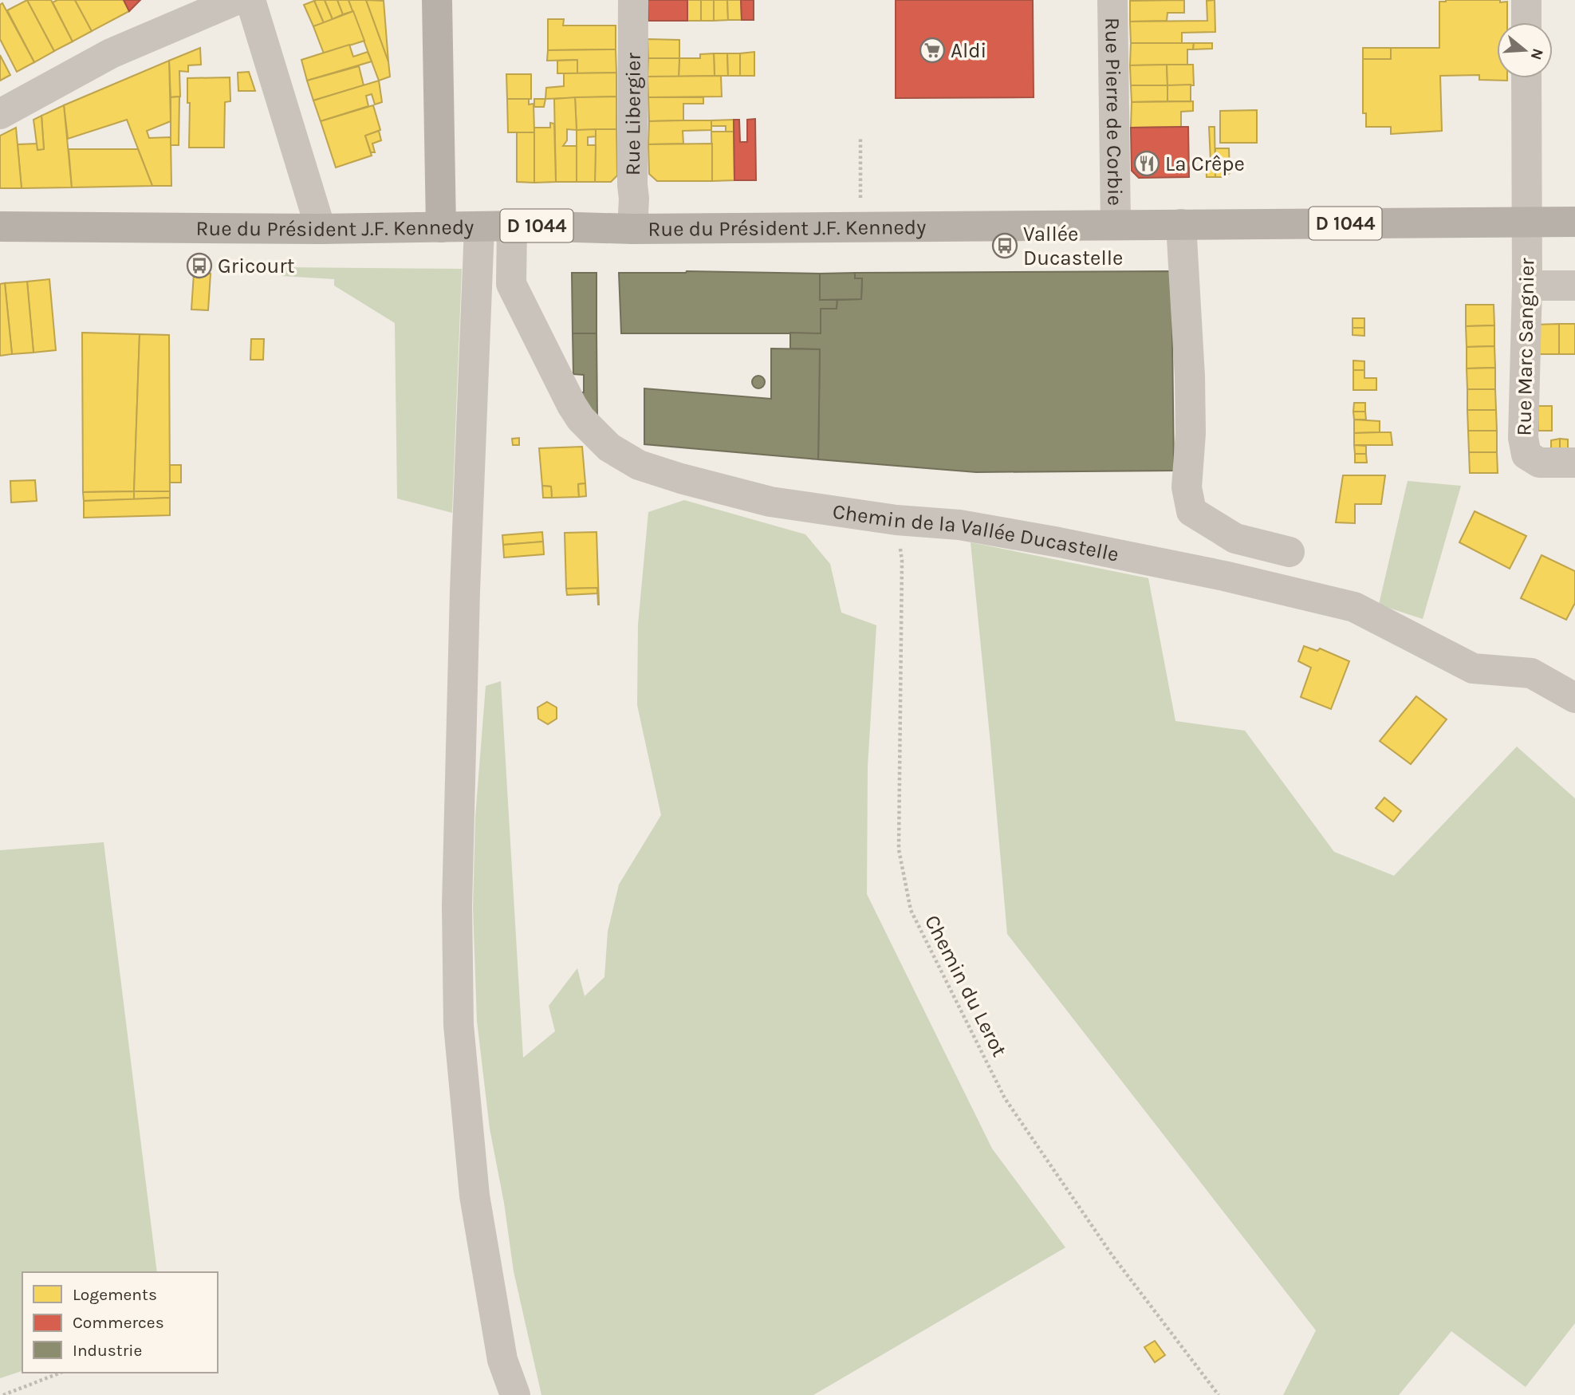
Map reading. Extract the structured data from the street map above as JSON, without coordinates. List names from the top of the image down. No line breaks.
{"streets":{"main road":["D 1044","Rue du Président J.F. Kennedy"],"street":["Rue Pierre de Corbie","Rue Libergier","Rue Marc Sangnier","Chemin de la Vallée Ducastelle"],"path":["Chemin du Lerot"]},"crossings":[["Rue Pierre de Corbie","Rue du Président J.F. Kennedy"],["Rue Libergier","Rue du Président J.F. Kennedy"],["Rue du Président J.F. Kennedy","Rue Marc Sangnier"],["Rue du Président J.F. Kennedy","Chemin de la Vallée Ducastelle"],["Chemin de la Vallée Ducastelle","Chemin du Lerot"]],"places":{"supermarket":["Aldi"],"restaurant":["La Crêpe"],"bus stop":["Vallée Ducastelle","Gricourt"]},"legend":["Logements","Commerces","Industrie"],"north":"right"}
